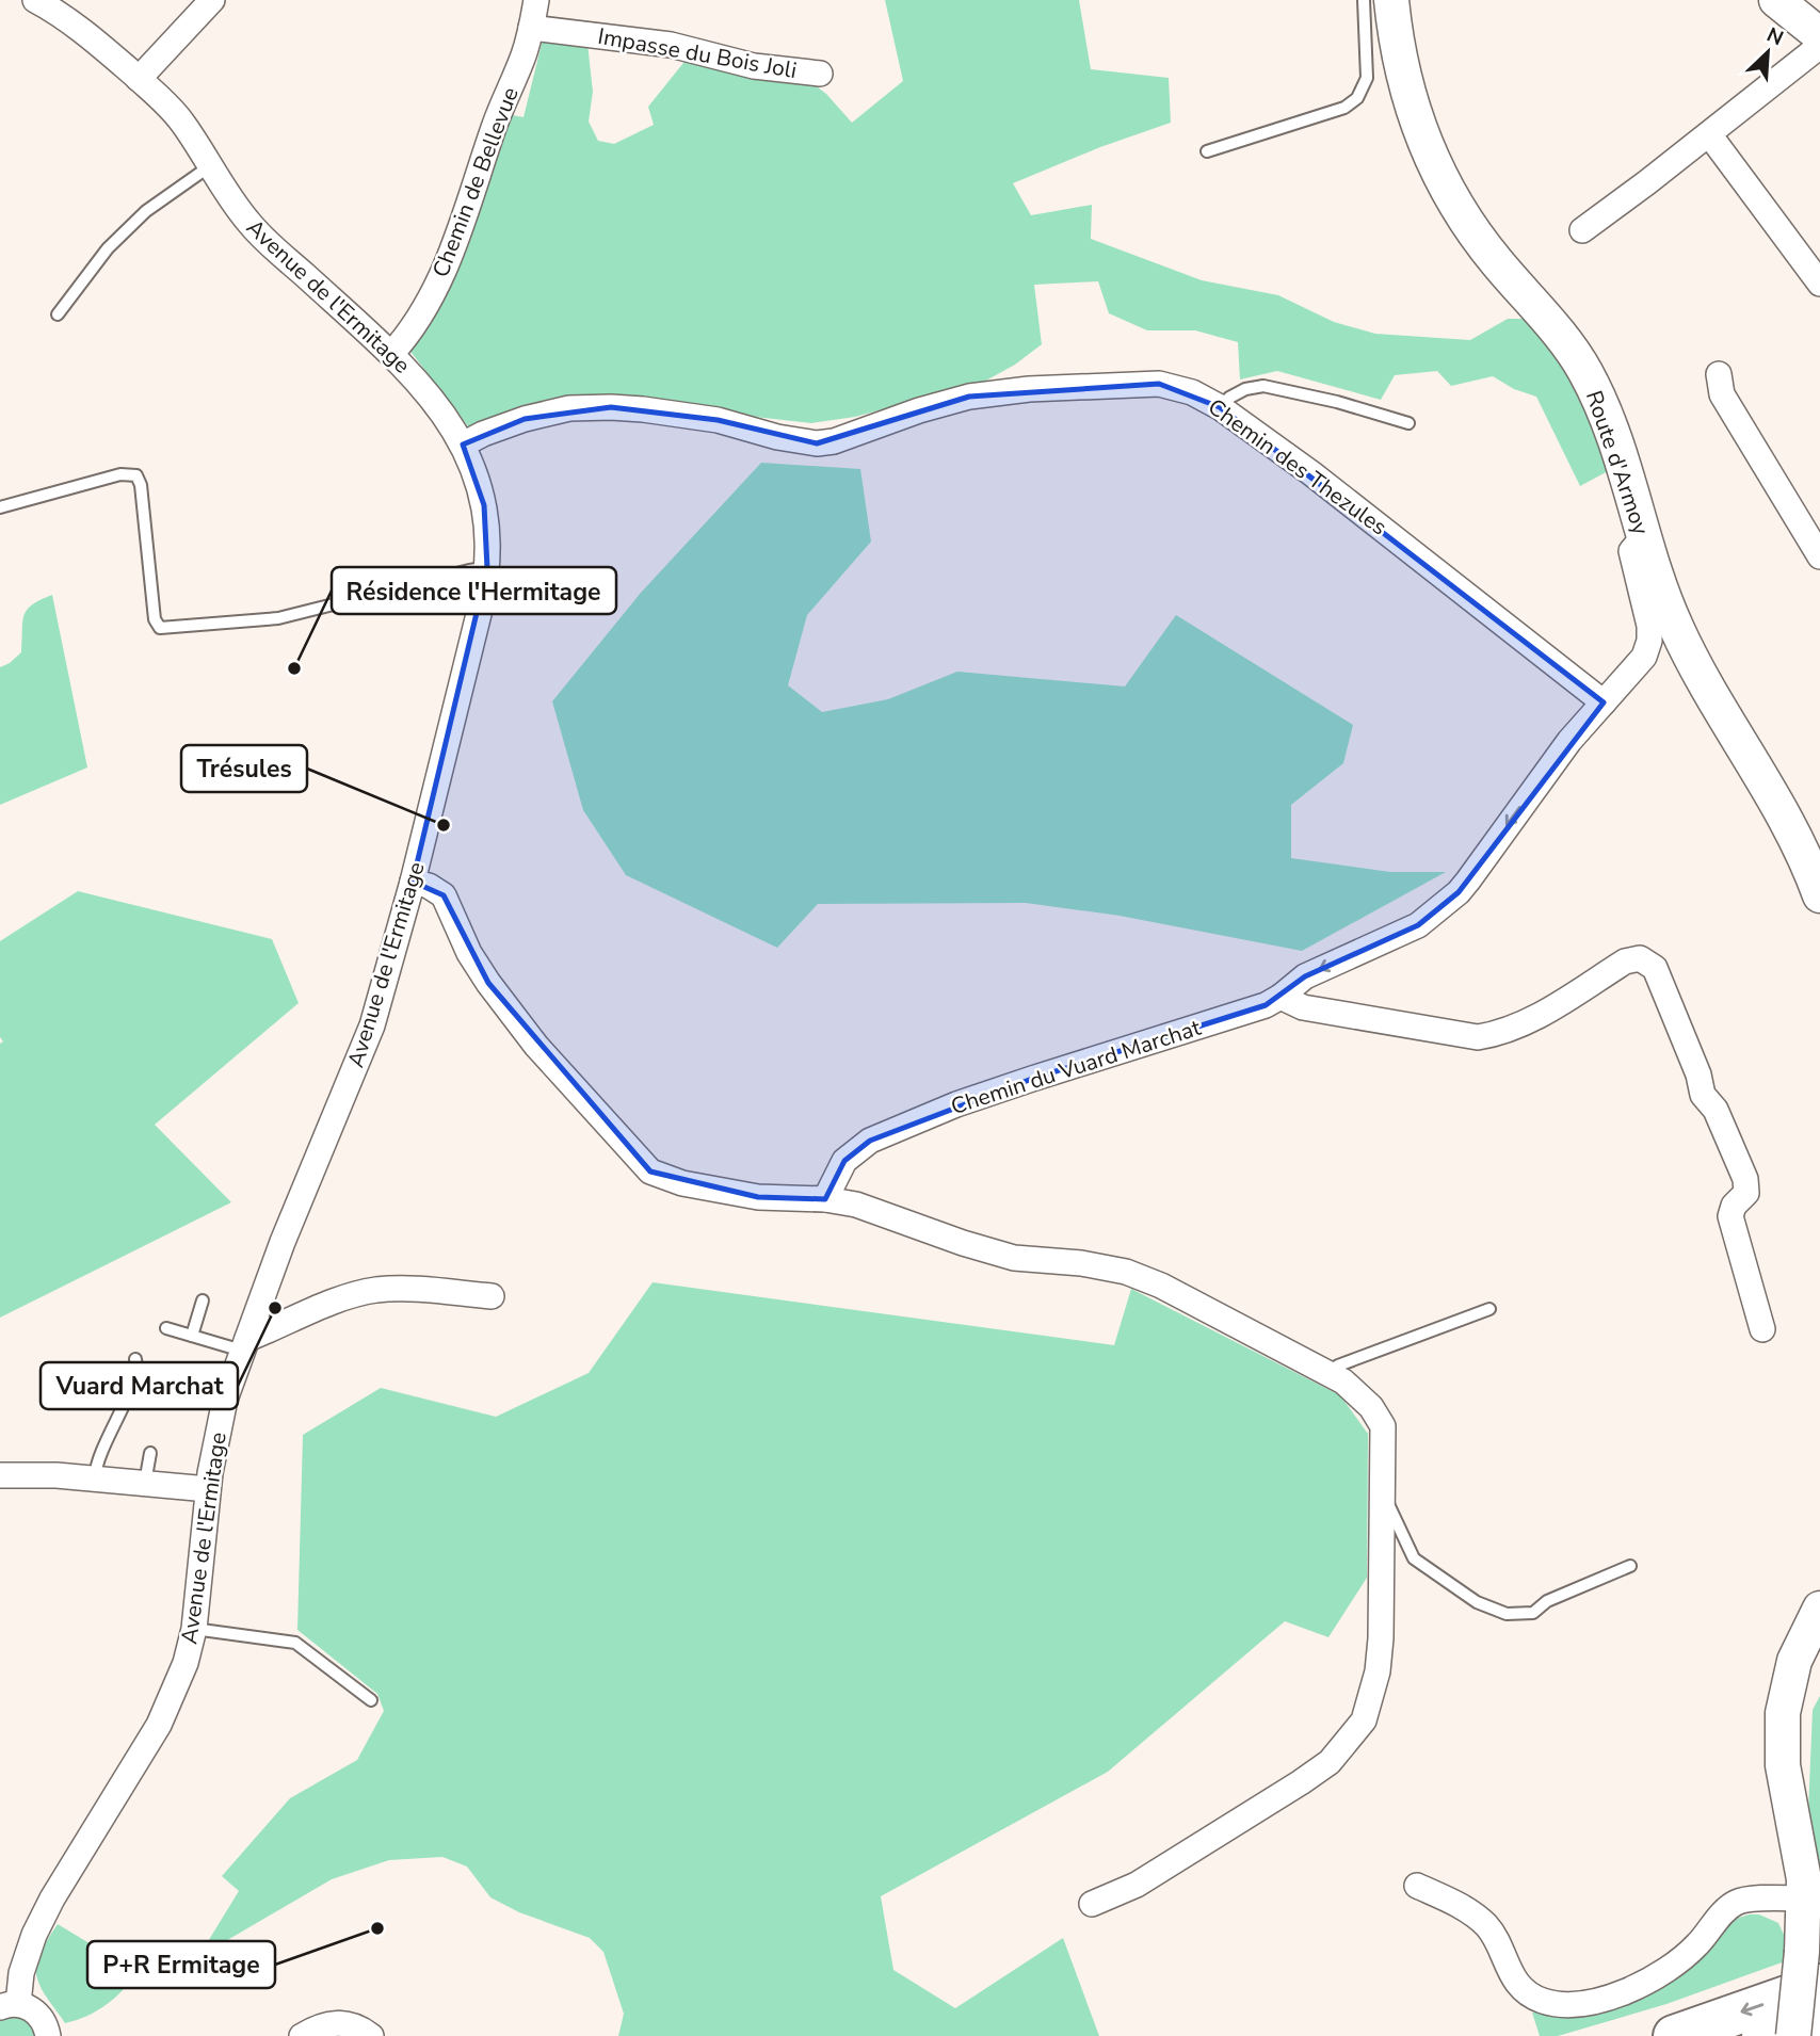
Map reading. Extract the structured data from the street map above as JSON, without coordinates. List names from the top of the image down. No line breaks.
{"streets":{"main road":["Route d'Armoy"],"street":["Impasse du Bois Joli","Chemin de Bellevue","Avenue de l'Ermitage","Chemin des Thezules","Chemin du Vuard Marchat"]},"crossings":[["Impasse du Bois Joli","Chemin de Bellevue"],["Chemin de Bellevue","Avenue de l'Ermitage"],["Avenue de l'Ermitage","Chemin des Thezules"],["Route d'Armoy","Chemin du Vuard Marchat"],["Chemin des Thezules","Chemin du Vuard Marchat"]],"one_way":["Chemin du Vuard Marchat"],"places":["Résidence l'Hermitage","Trésules","Vuard Marchat","P+R Ermitage"],"north":"top right"}
